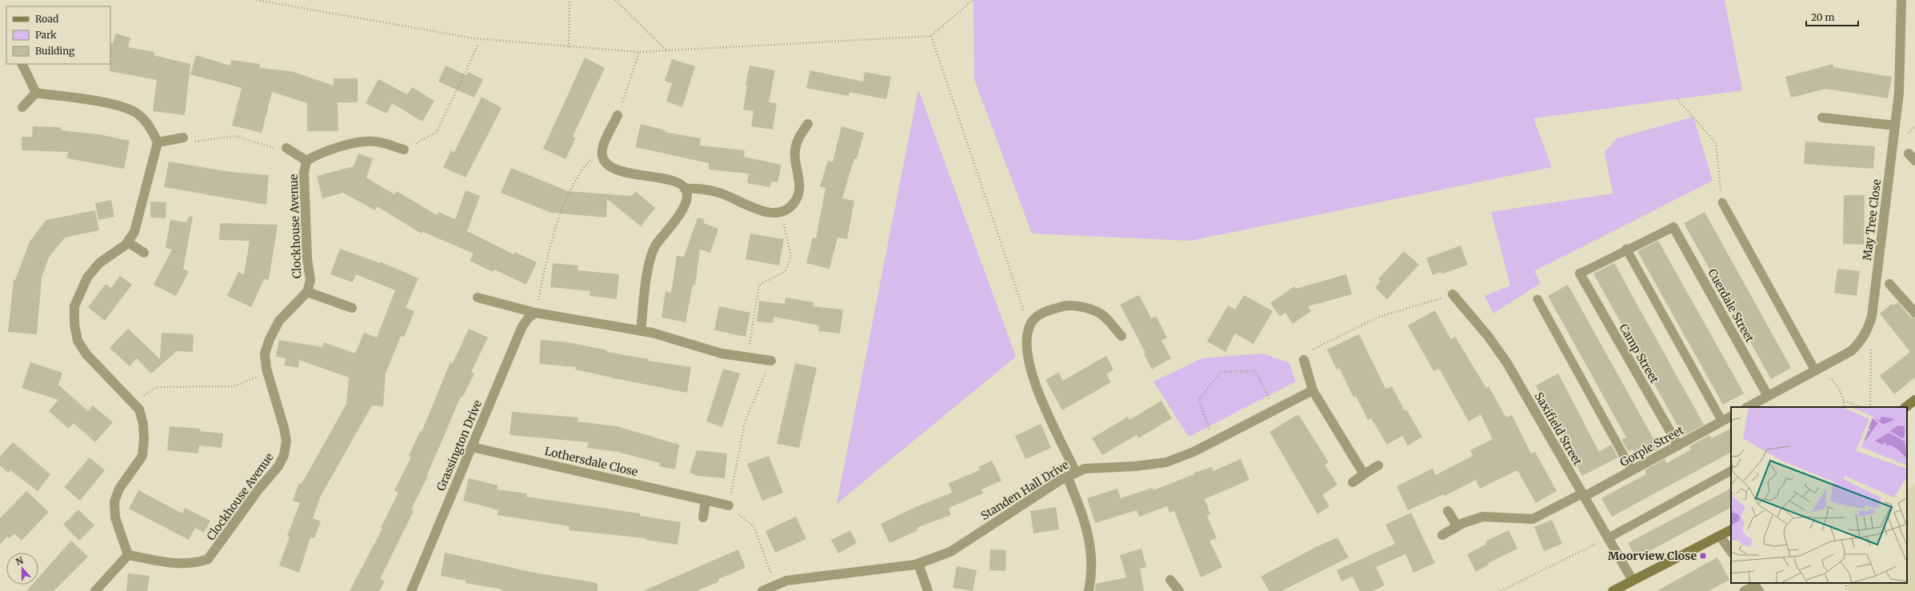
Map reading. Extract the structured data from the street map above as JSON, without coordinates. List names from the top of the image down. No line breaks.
{"streets":{"street":["May Tree Close","Clockhouse Avenue","Cuerdale Street","Camp Street","Saxifield Street","Grassington Drive","Gorple Street","Lothersdale Close","Standen Hall Drive"]},"crossings":[["Camp Street","Gorple Street"],["Saxifield Street","Gorple Street"],["Grassington Drive","Lothersdale Close"]],"places":{"transit":["Moorview Close"]},"legend":["Road","Park","Building"],"scale_bar":"20 m","north":"top"}
